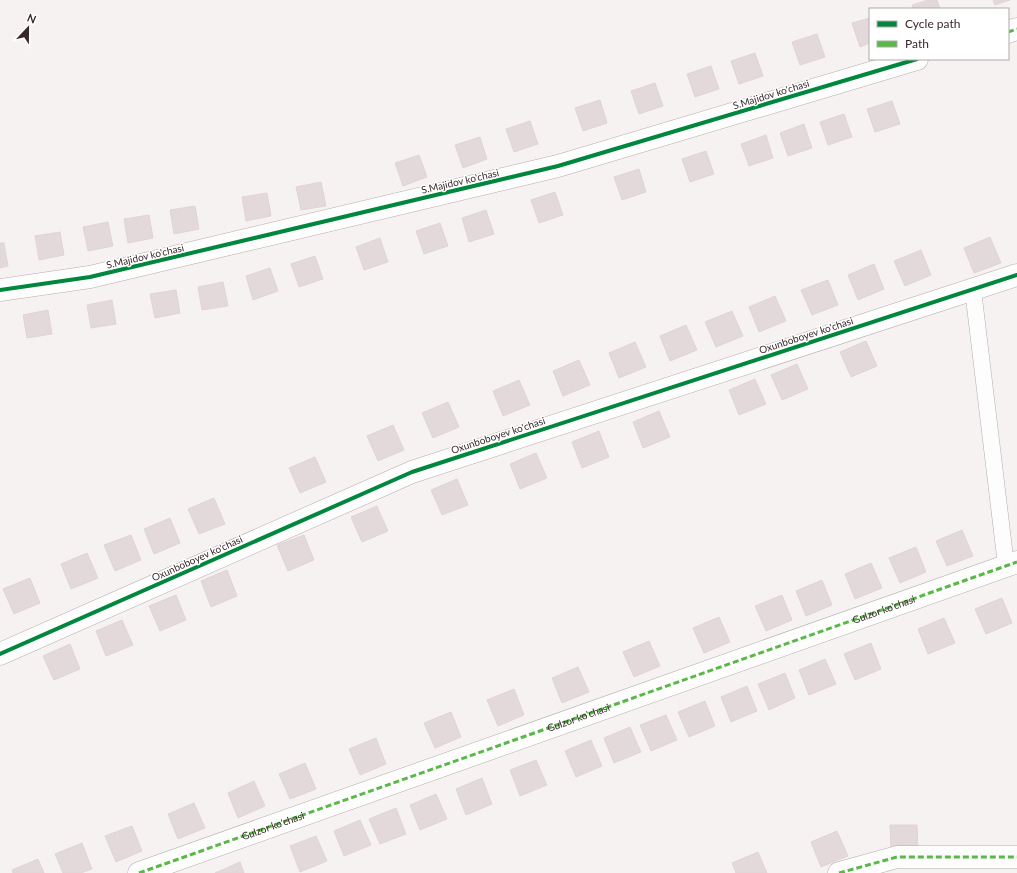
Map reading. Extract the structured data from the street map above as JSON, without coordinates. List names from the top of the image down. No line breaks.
{"streets":{"street":["S.Majidov ko'chasi","Oxunboboyev ko'chasi","Gulzor ko'chasi"]},"legend":["Cycle path","Path"],"north":"top"}
